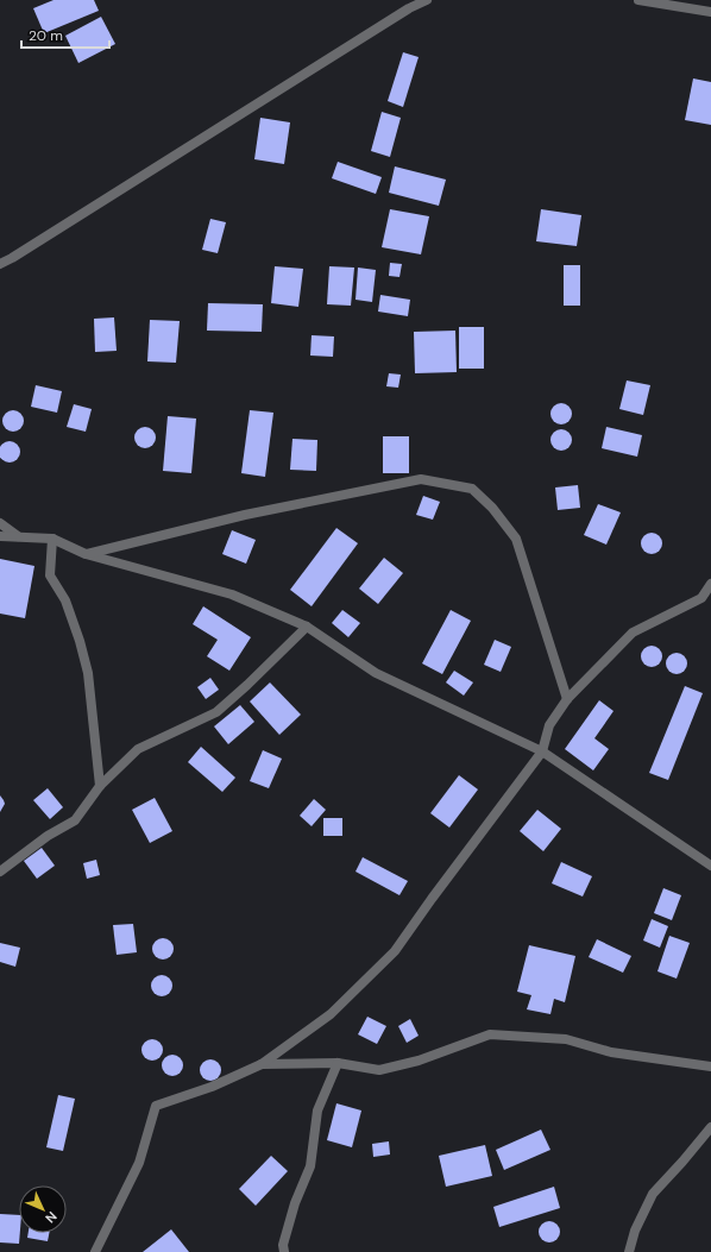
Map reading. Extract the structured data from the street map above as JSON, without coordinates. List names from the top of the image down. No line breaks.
{"scale_bar":"20 m","north":"bottom right"}
